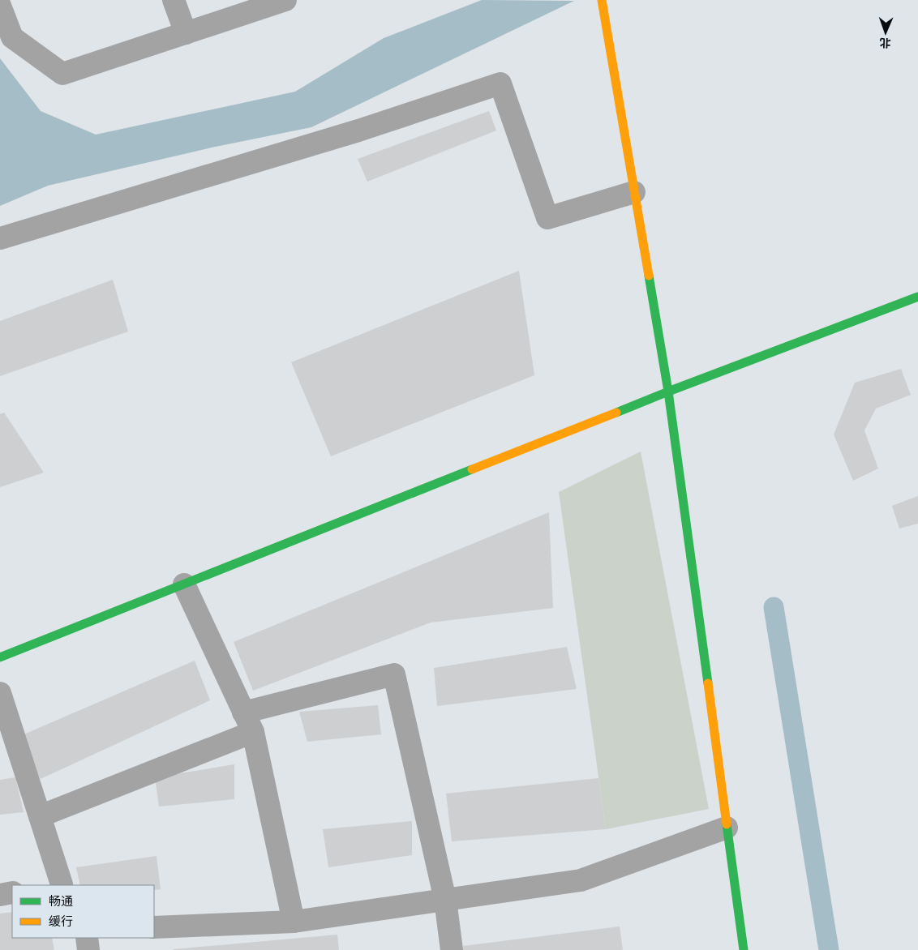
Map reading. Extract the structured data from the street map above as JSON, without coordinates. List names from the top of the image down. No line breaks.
{"legend":["畅通","缓行"],"north":"bottom"}
